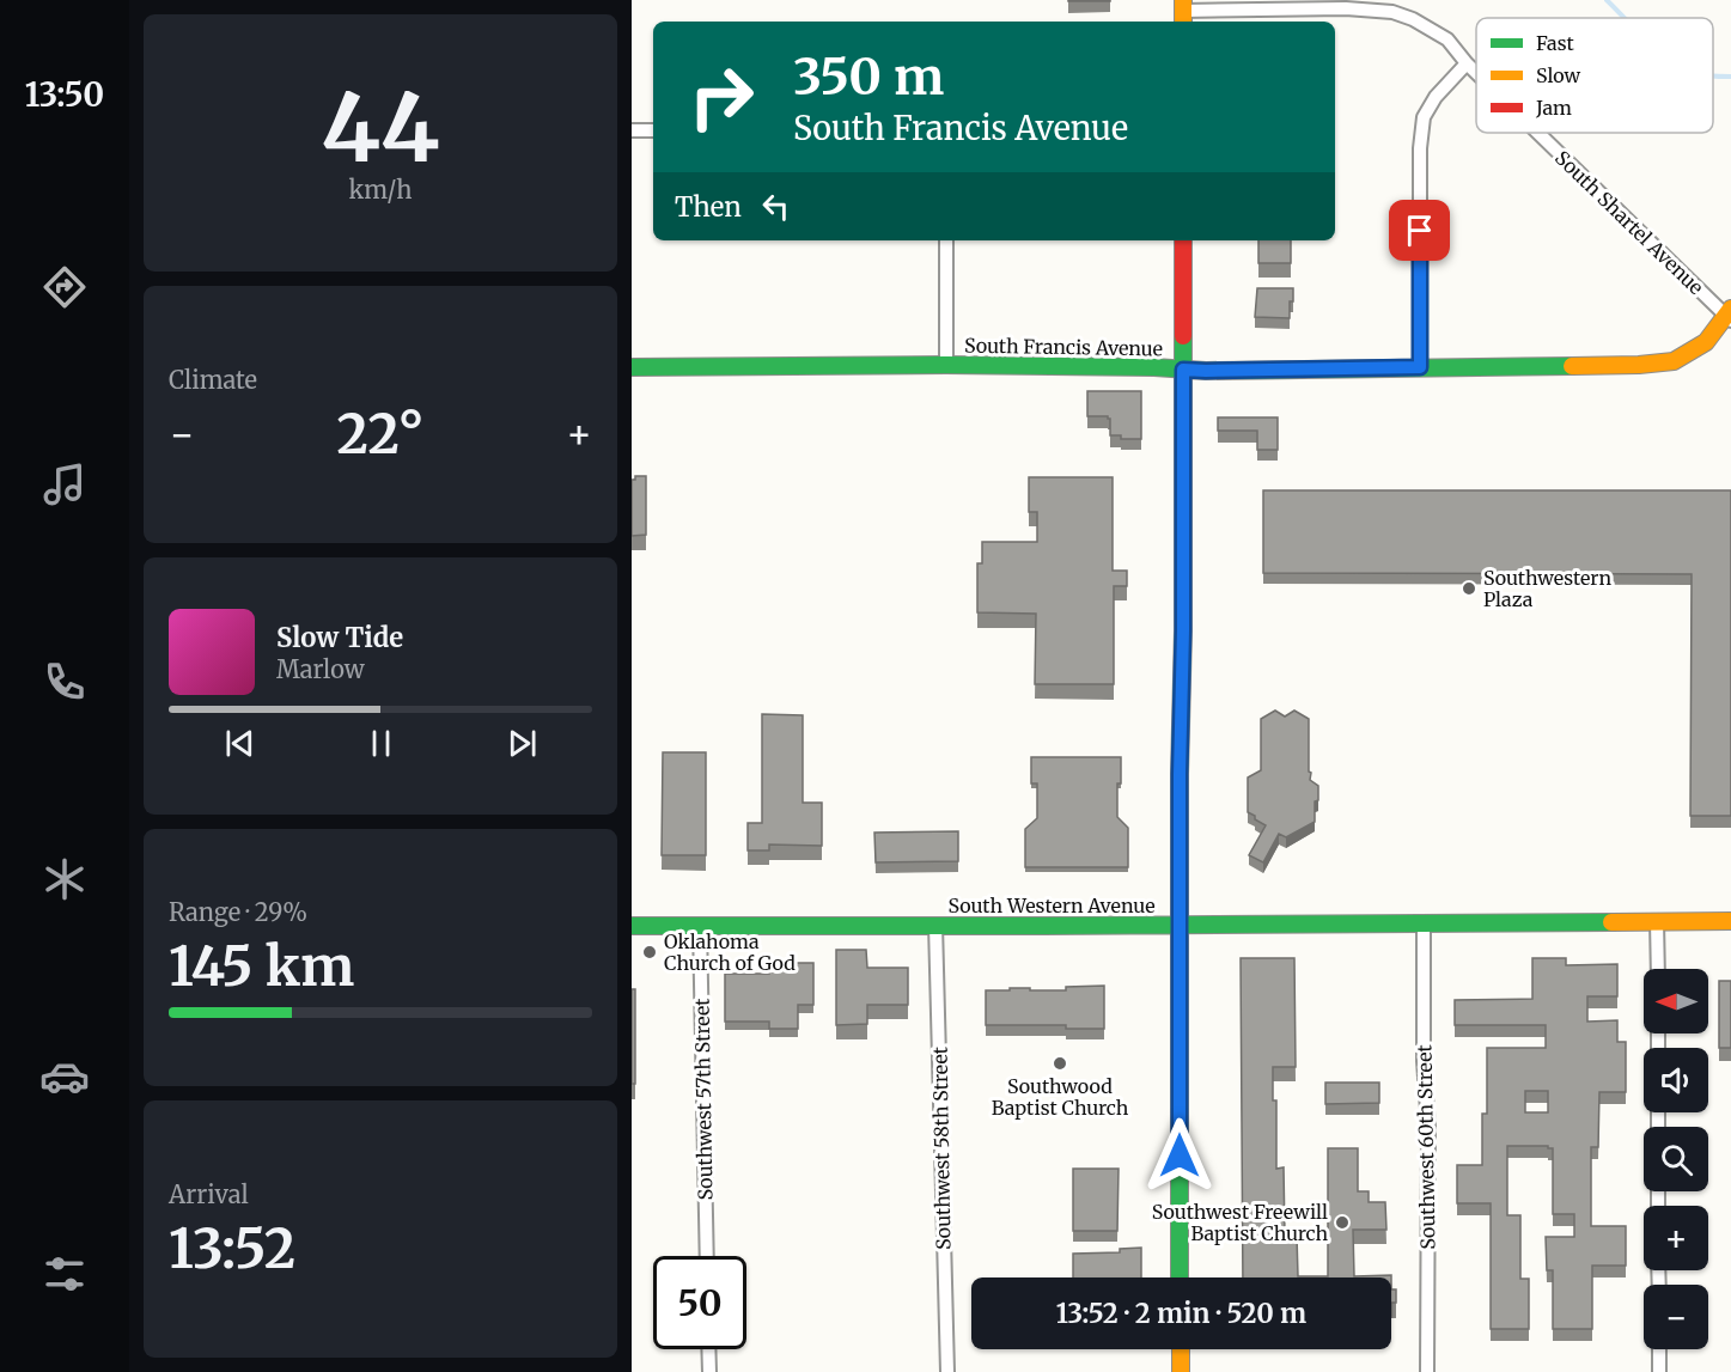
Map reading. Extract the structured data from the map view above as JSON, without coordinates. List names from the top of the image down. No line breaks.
{"streets":{"main road":["South Francis Avenue","South Western Avenue"],"street":["South Shartel Avenue","Southwest 57th Street","Southwest 60th Street","Southwest 58th Street"]},"crossings":[["South Shartel Avenue","South Francis Avenue"],["South Western Avenue","Southwest 57th Street"],["South Western Avenue","Southwest 60th Street"],["South Western Avenue","Southwest 58th Street"]],"places":["Southwestern Plaza","Oklahoma Church of God","Southwood Baptist Church","Southwest Freewill Baptist Church"],"legend":["Fast","Slow","Jam"],"north":"left","page":{"tabs":"13:50","tile":[["44","km/h"],"Climate",["Range · 29%","145 km"],["Arrival","13:52"]],"turn":["350 m","South Francis Avenue"],"then":"Then","heat":["−","22°","+"],"song":["Slow Tide","Marlow"],"map_buttons":["+","−"],"limit":"50","trip":"13:52 · 2 min · 520 m"}}
